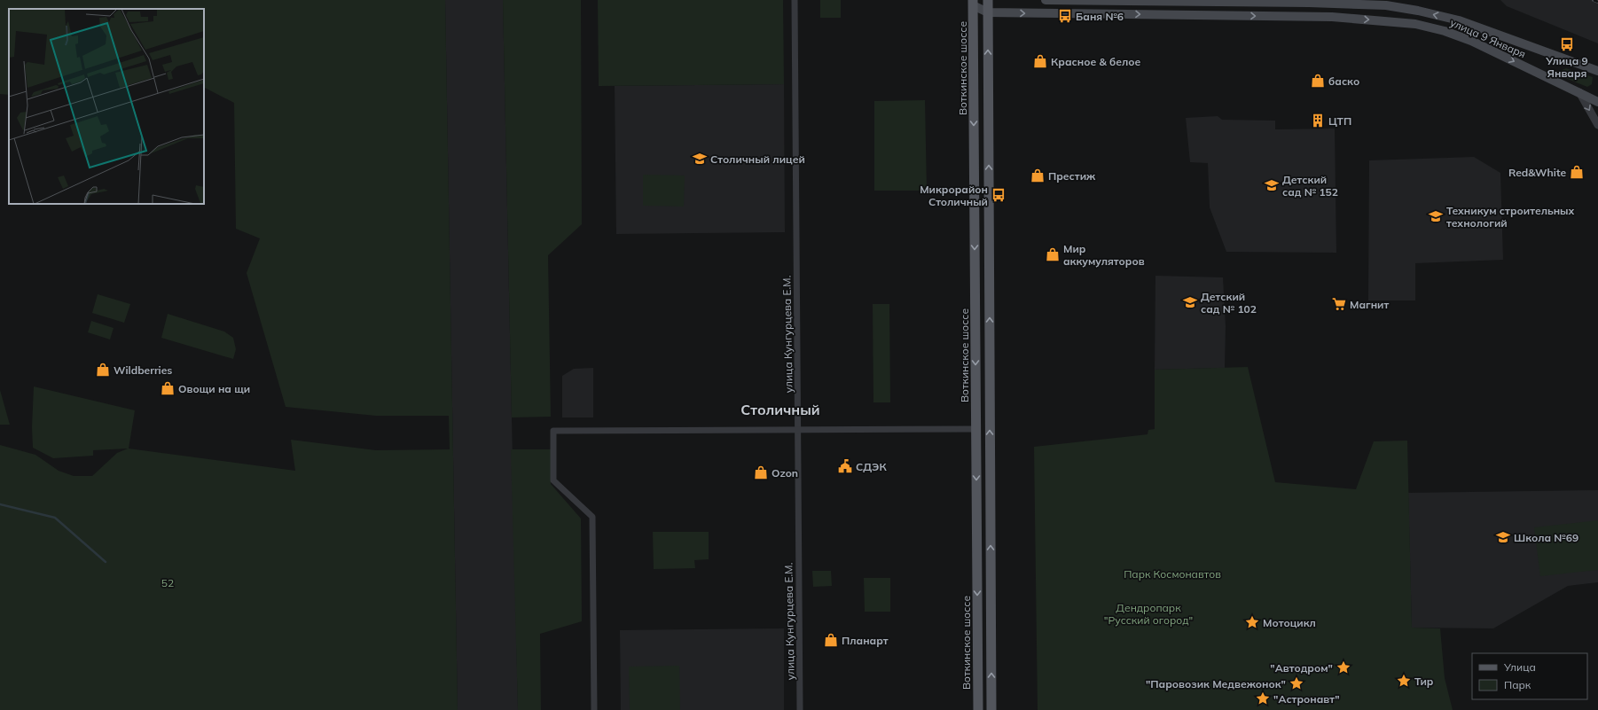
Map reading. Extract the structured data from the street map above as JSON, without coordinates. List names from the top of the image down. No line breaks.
{"streets":{"main road":["улица 9 Января","Воткинское шоссе"],"street":["улица Кунгурцева Е.М."]},"crossings":[["улица 9 Января","Воткинское шоссе"]],"districts":["Столичный"],"parks":["Парк Космонавтов","52","Дендропарк \"Русский огород\""],"places":{"bus stop":["Баня №6","Улица 9 Января","Микрорайон Столичный"],"shop":["Красное & белое","баско","Red&White","Престиж","Мир аккумуляторов","Wildberries","Овощи на щи","Ozon","Планарт"],"building":["ЦТП"],"school or university":["Столичный лицей","Детский сад № 152","Техникум строительных технологий","Детский сад № 102","Школа №69"],"supermarket":["Магнит"],"public building":["СДЭК"],"place":["Мотоцикл","\"Автодром\"","Тир","\"Паровозик Медвежонок\"","\"Астронавт\""]},"legend":["Улица","Парк"]}
